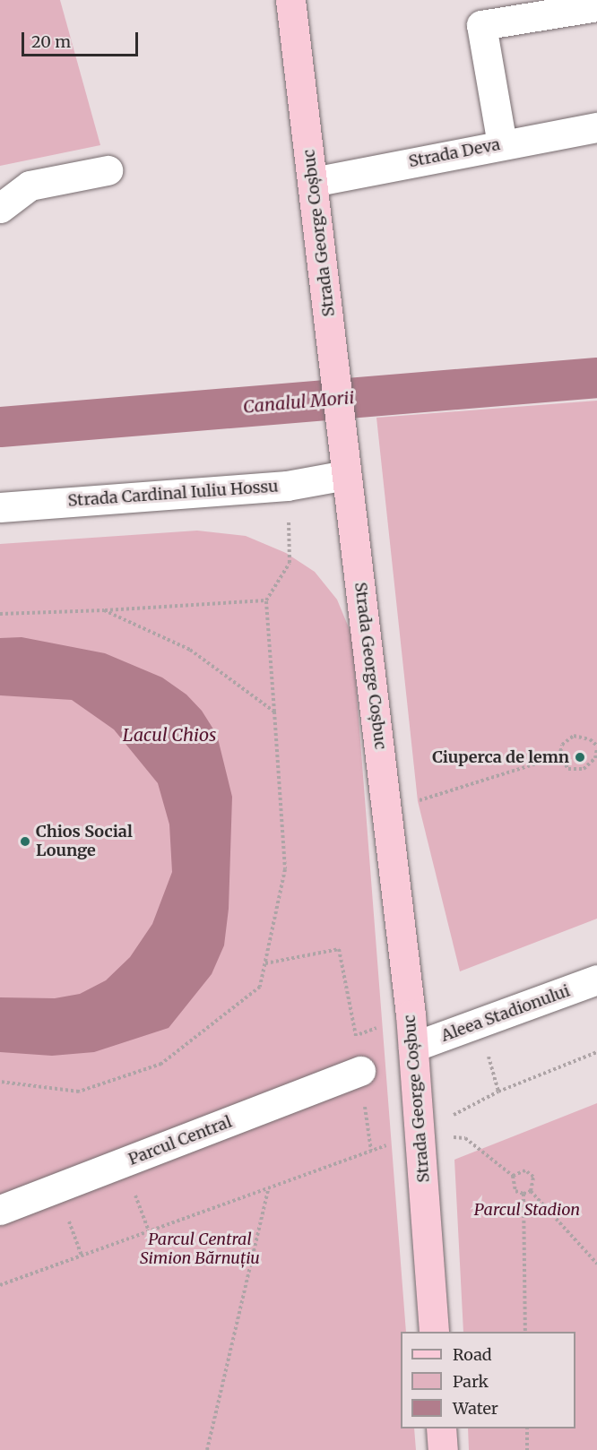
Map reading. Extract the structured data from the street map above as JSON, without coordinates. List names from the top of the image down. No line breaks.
{"streets":{"main road":["Strada George Coșbuc"],"street":["Strada Deva","Strada Cardinal Iuliu Hossu","Aleea Stadionului","Parcul Central"]},"crossings":[["Strada Deva","Strada George Coșbuc"],["Strada George Coșbuc","Strada Cardinal Iuliu Hossu"],["Strada George Coșbuc","Aleea Stadionului"]],"water":["Canalul Morii","Lacul Chios"],"parks":["Parcul Stadion","Parcul Central Simion Bărnuțiu"],"places":["Ciuperca de lemn","Chios Social Lounge"],"legend":["Road","Park","Water"],"scale_bar":"20 m"}
